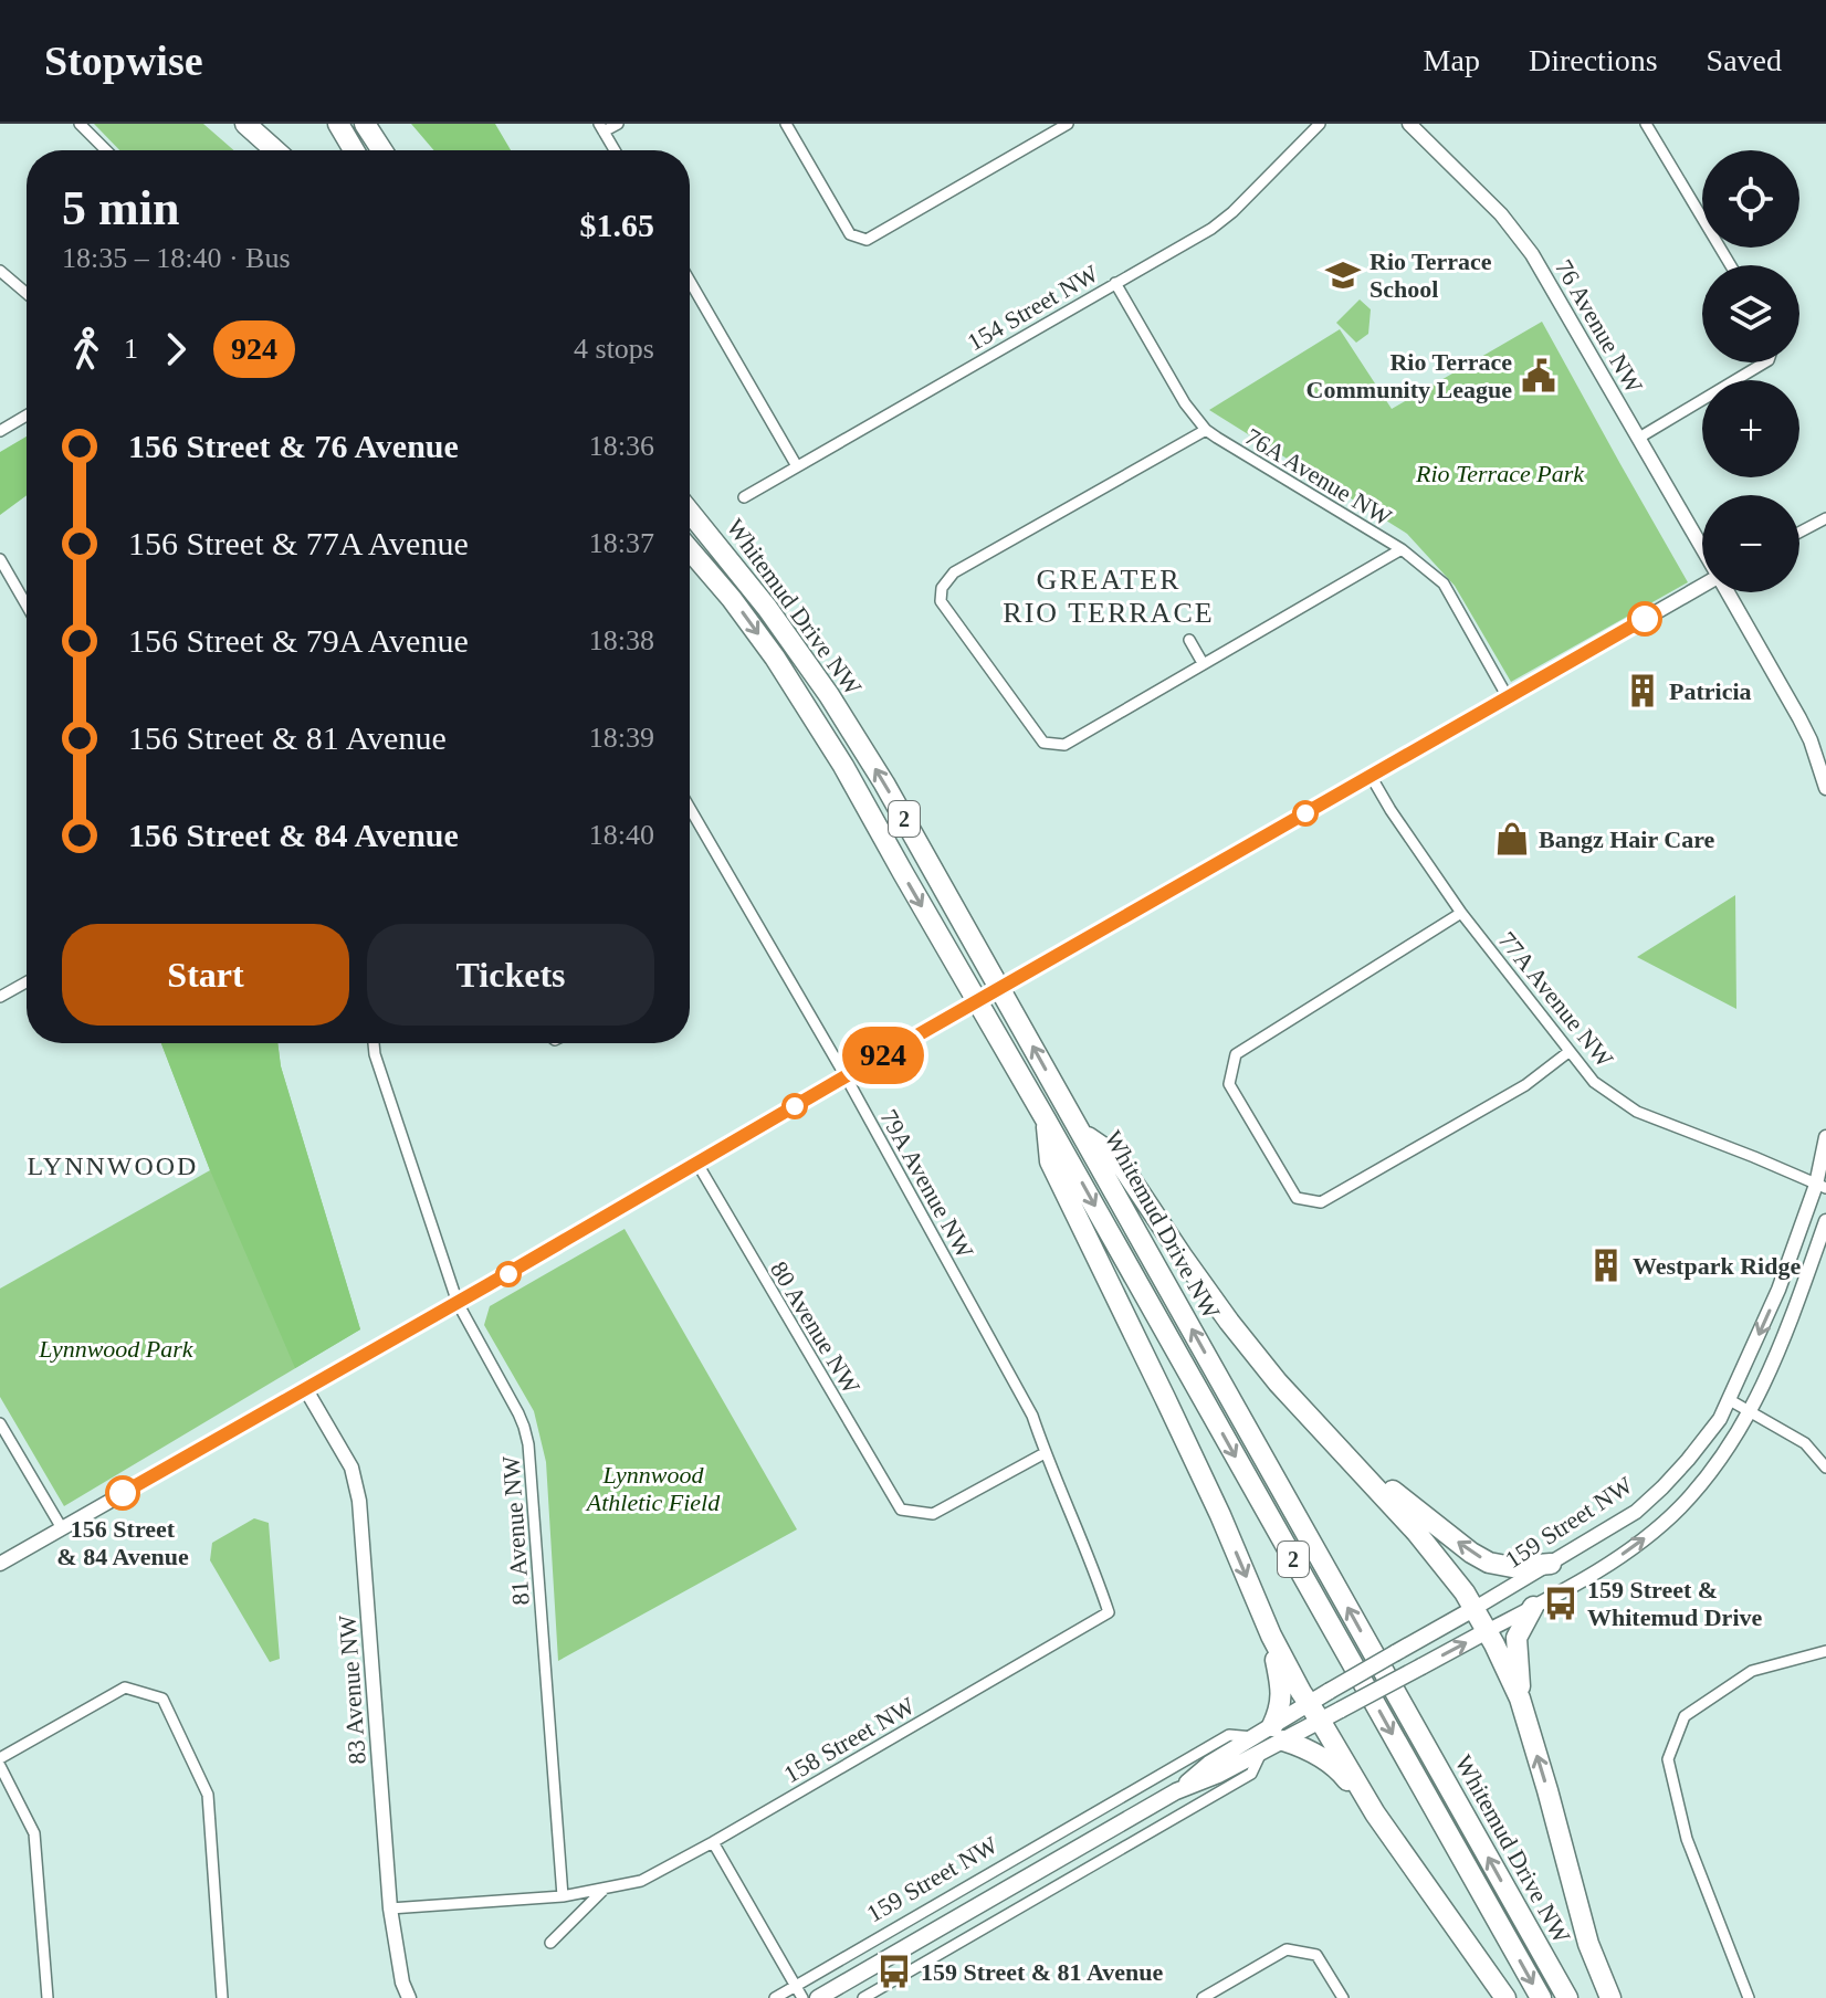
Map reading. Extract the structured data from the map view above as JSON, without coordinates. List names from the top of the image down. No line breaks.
{"streets":{"highway":["Whitemud Drive NW","2"],"main road":["159 Street NW"],"street":["154 Street NW","76 Avenue NW","76A Avenue NW","77A Avenue NW","79A Avenue NW","80 Avenue NW","81 Avenue NW","83 Avenue NW","158 Street NW"]},"crossings":[["154 Street NW","76A Avenue NW"],["77A Avenue NW","159 Street NW"],["79A Avenue NW","80 Avenue NW"],["79A Avenue NW","158 Street NW"],["81 Avenue NW","158 Street NW"],["83 Avenue NW","158 Street NW"]],"districts":["GREATER RIO TERRACE","LYNNWOOD"],"parks":["Rio Terrace Park","Lynnwood Park","Lynnwood Athletic Field"],"places":{"school or university":["Rio Terrace School"],"public building":["Rio Terrace Community League"],"building":["Patricia","Westpark Ridge"],"shop":["Bangz Hair Care"],"other":["156 Street & 84 Avenue"],"bus stop":["159 Street & Whitemud Drive","159 Street & 81 Avenue"]},"lines":["bus line 924"],"page":{"header":"Stopwise","nav":["Map","Directions","Saved"],"on_map":"924","map_buttons":["+","−"],"heading":["5 min","18:35 – 18:40 · Bus","$1.65"],"legs":["1","924","4 stops"],"list":[{"name":"156 Street & 76 Avenue","value":"18:36"},{"name":"156 Street & 77A Avenue","value":"18:37"},{"name":"156 Street & 79A Avenue","value":"18:38"},{"name":"156 Street & 81 Avenue","value":"18:39"},{"name":"156 Street & 84 Avenue","value":"18:40"}],"buttons":["Start","Tickets"]}}
